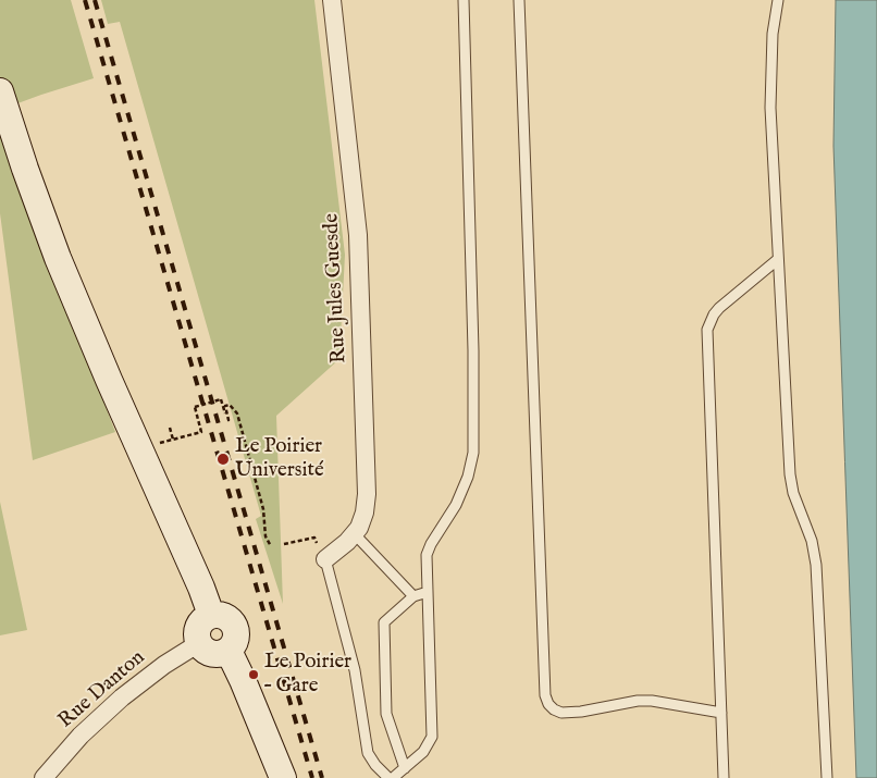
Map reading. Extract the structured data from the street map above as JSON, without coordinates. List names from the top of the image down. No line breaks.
{"streets":{"street":["Rue Jules Guesde","Rue Danton"]},"places":["Le Poirier Université","Le Poirier – Gare"]}
